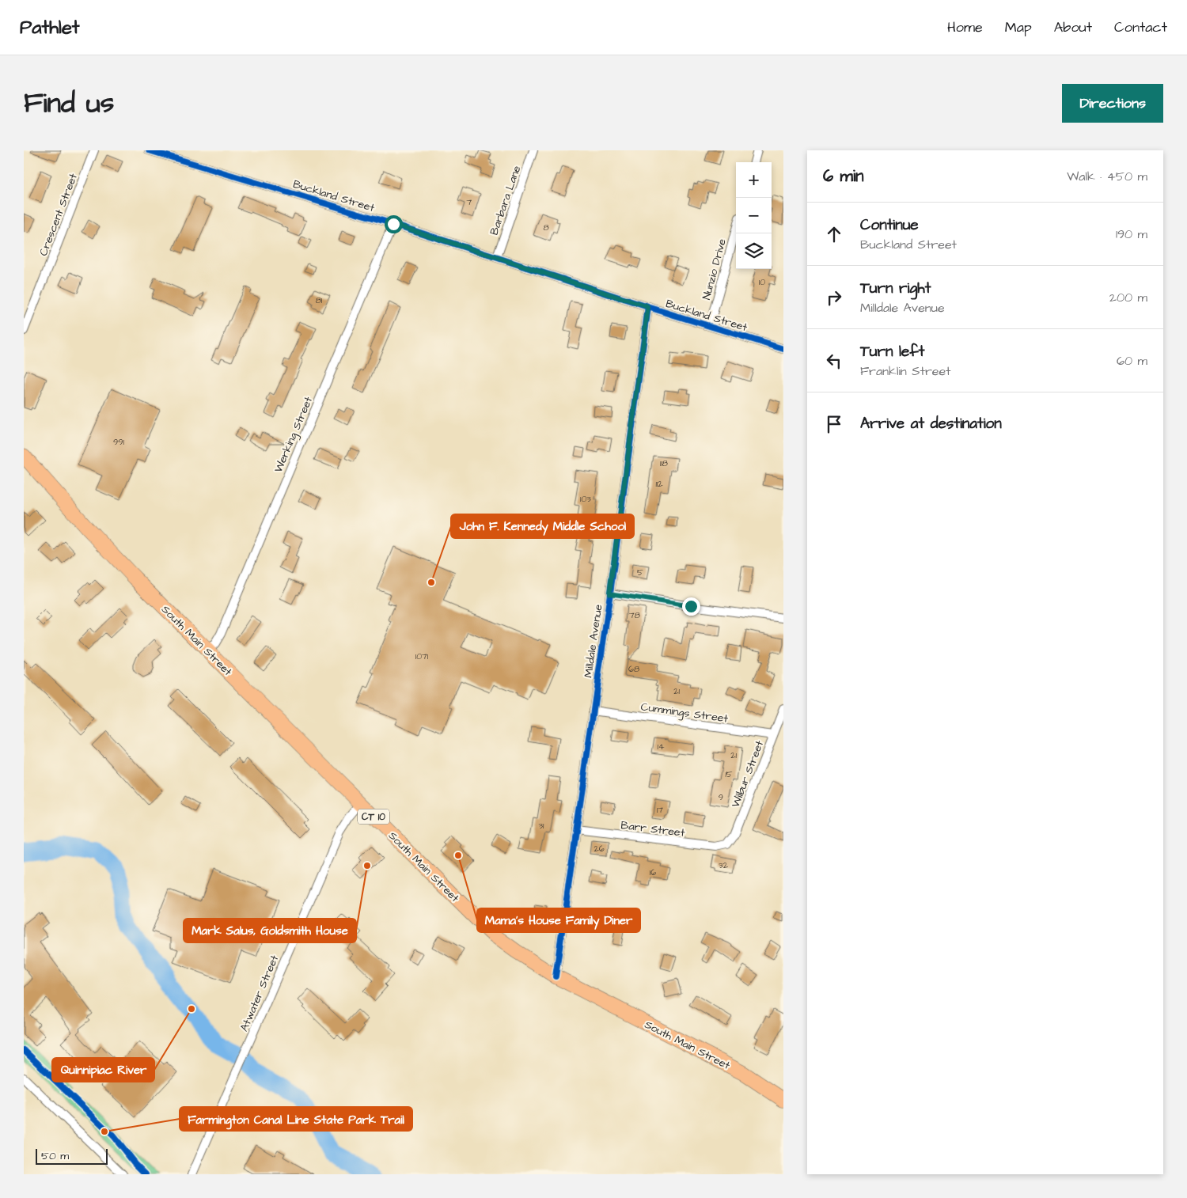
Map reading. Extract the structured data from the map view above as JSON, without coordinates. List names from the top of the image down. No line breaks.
{"streets":{"highway":["South Main Street","CT 10"],"street":["Buckland Street","Barbara Lane","Crescent Street","Nunzio Drive","Werking Street","Milldale Avenue","Cummings Street","Wilbur Street","Barr Street","Atwater Street"]},"crossings":[["Buckland Street","Barbara Lane"],["Buckland Street","Nunzio Drive"],["Buckland Street","Werking Street"],["Buckland Street","Milldale Avenue"],["Werking Street","South Main Street"],["South Main Street","Milldale Avenue"],["South Main Street","Atwater Street"],["Milldale Avenue","Cummings Street"],["Milldale Avenue","Barr Street"],["Cummings Street","Wilbur Street"],["Wilbur Street","Barr Street"]],"places":["John F. Kennedy Middle School","Mama's House Family Diner","Mark Salus, Goldsmith House","Quinnipiac River","Farmington Canal Line State Park Trail"],"house_numbers":["7","8","10","81","991","118","112","103","5","78","1071","68","21","14","21","15","9","17","31","26","32","16"],"scale_bar":"50 m","page":{"header":"Pathlet","nav":["Home","Map","About","Contact"],"title":"Find us","buttons":"Directions","heading":["6 min","Walk · 450 m"],"map_buttons":["+","−"],"list":[["Continue","Buckland Street","190 m"],["Turn right","Milldale Avenue","200 m"],["Turn left","Franklin Street","60 m"],"Arrive at destination"],"scale":"50 m"}}
